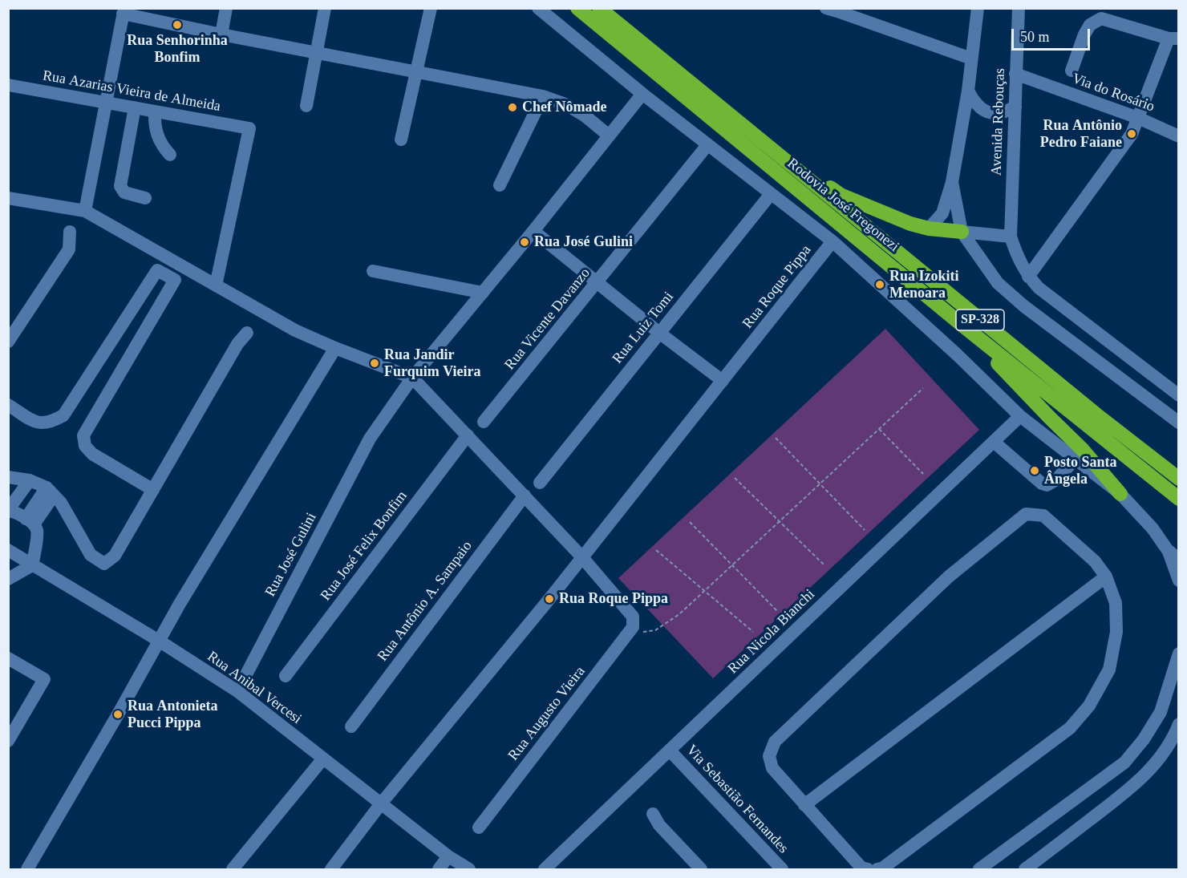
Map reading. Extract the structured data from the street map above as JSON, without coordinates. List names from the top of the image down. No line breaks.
{"streets":{"highway":["Rodovia José Fregonezi","SP-328"],"street":["Rua Azarias Vieira de Almeida","Via do Rosário","Avenida Rebouças","Rua Roque Pippa","Rua Vicente Davanzo","Rua Luiz Tomi","Rua José Felix Bonfim","Rua José Gulini","Rua Antônio A. Sampaio","Rua Nicola Bianchi","Rua Anibal Vercesi","Rua Augusto Vieira","Via Sebastião Fernandes"]},"crossings":[["Via do Rosário","Avenida Rebouças"],["Rua Roque Pippa","Rua Anibal Vercesi"],["Rua Roque Pippa","Rua Augusto Vieira"],["Rua José Gulini","Rua Anibal Vercesi"],["Rua Nicola Bianchi","Via Sebastião Fernandes"]],"places":["Rua Senhorinha Bonfim","Chef Nômade","Rua Antônio Pedro Faiane","Rua José Gulini","Rua Izokiti Menoara","Rua Jandir Furquim Vieira","Posto Santa Ângela","Rua Roque Pippa","Rua Antonieta Pucci Pippa"],"scale_bar":"50 m"}
